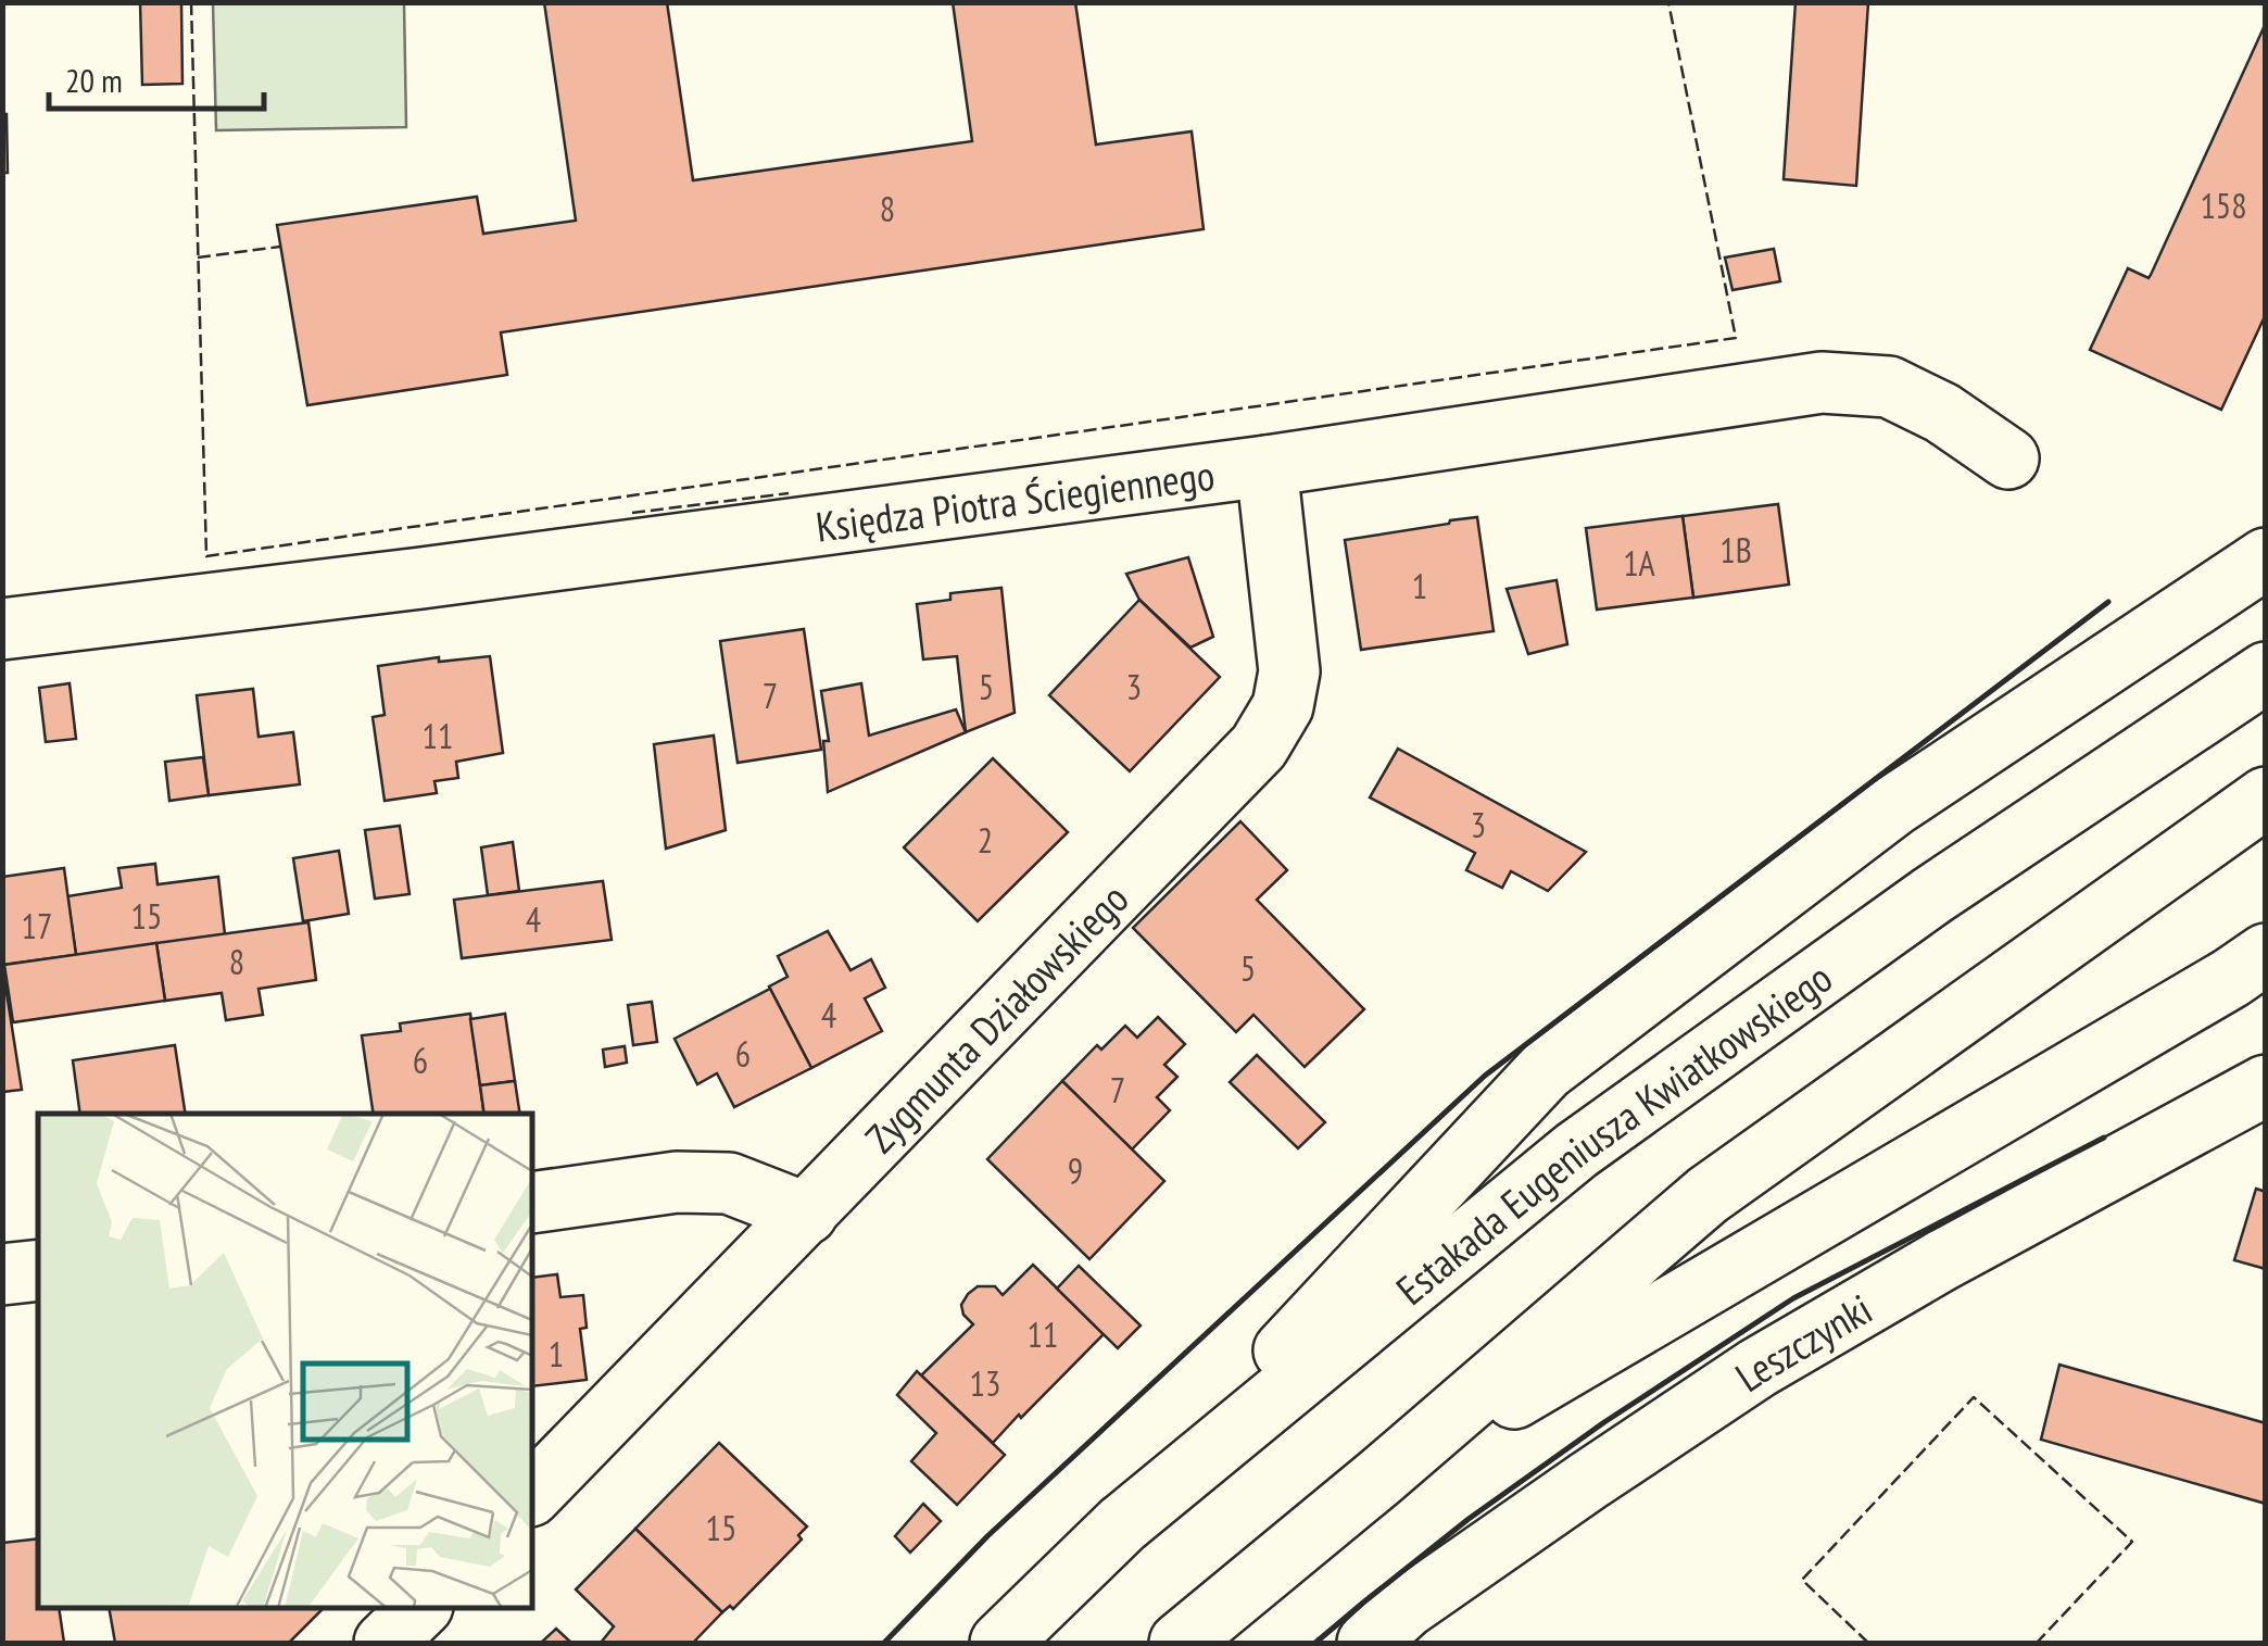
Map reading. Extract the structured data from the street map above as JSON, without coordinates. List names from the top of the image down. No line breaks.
{"streets":{"main road":["Księdza Piotra Ściegiennego","Zygmunta Działowskiego","Estakada Eugeniusza Kwiatkowskiego","Leszczynki"]},"crossings":[["Księdza Piotra Ściegiennego","Zygmunta Działowskiego"]],"house_numbers":["158","8","1B","1A","1","5","3","7","11","3","2","15","4","17","8","5","4","6","6","7","9","11","1","13","15"],"scale_bar":"20 m"}
